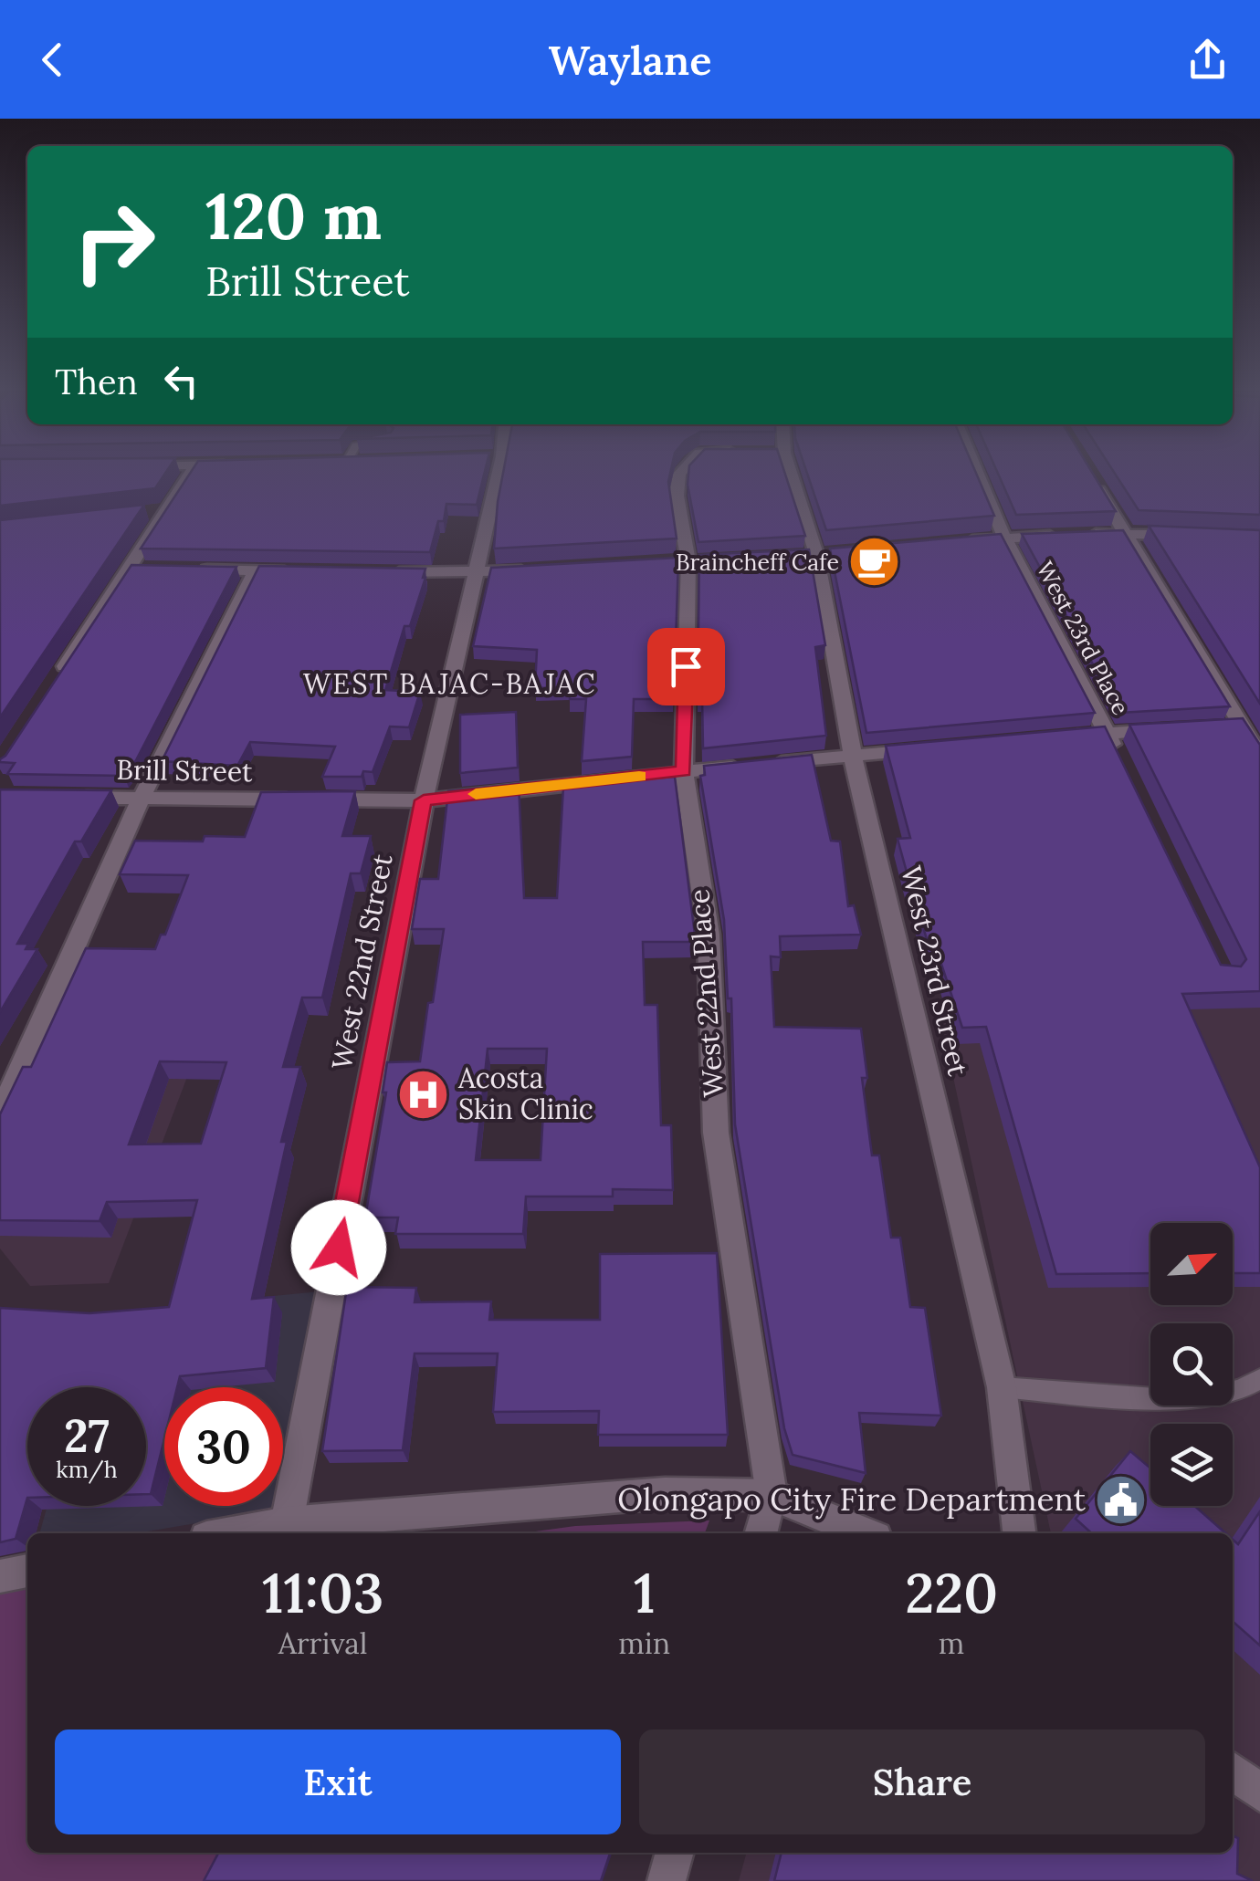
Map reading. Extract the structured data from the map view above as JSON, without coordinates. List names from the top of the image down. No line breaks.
{"streets":{"street":["West 23rd Place","Brill Street","West 22nd Street","West 23rd Street","West 22nd Place"]},"crossings":[["Brill Street","West 22nd Street"],["Brill Street","West 23rd Street"],["Brill Street","West 22nd Place"]],"districts":["WEST BAJAC-BAJAC"],"places":{"cafe":["Braincheff Cafe"],"hospital":["Acosta Skin Clinic"],"public building":["Olongapo City Fire Department"]},"north":"top right","page":{"header":"Waylane","turn":["120 m","Brill Street"],"then":"Then","speed":"27 km/h","limit":"30","eta":["11:03","Arrival","1","min","220","m"],"buttons":["Exit","Share"]}}
